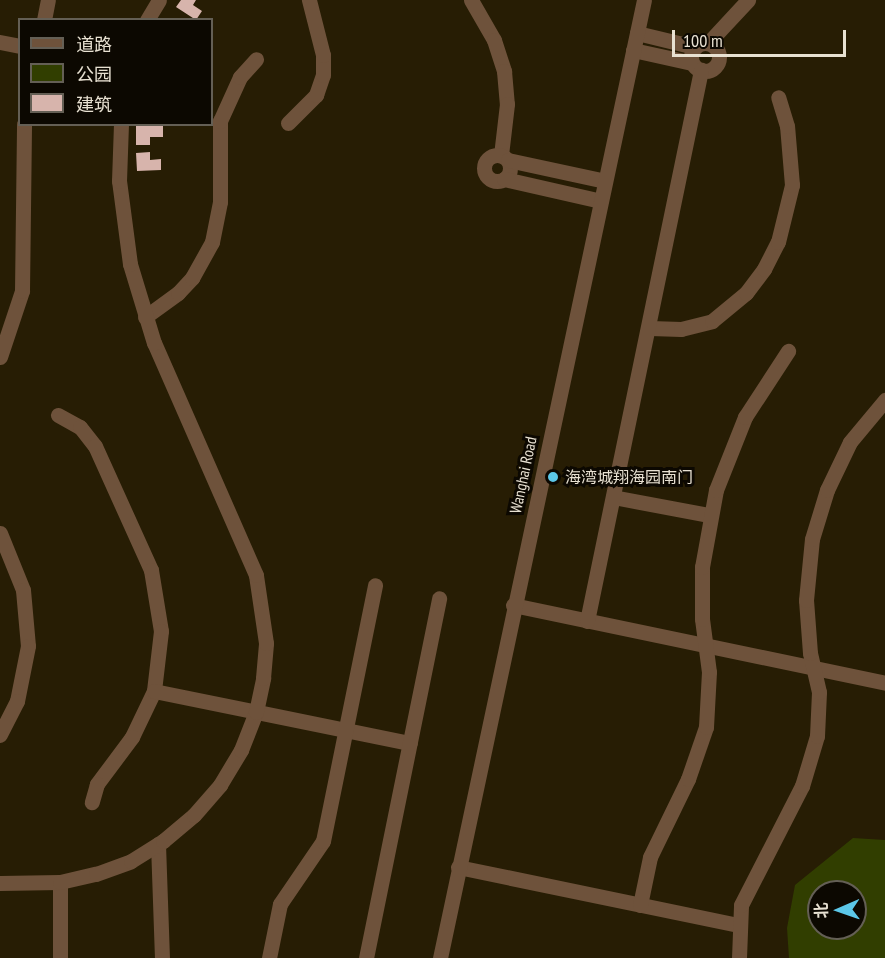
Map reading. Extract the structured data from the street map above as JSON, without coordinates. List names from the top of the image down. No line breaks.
{"streets":{"street":["Wanghai Road"]},"places":["海湾城翔海园南门"],"legend":["道路","公园","建筑"],"scale_bar":"100 m","north":"left"}
